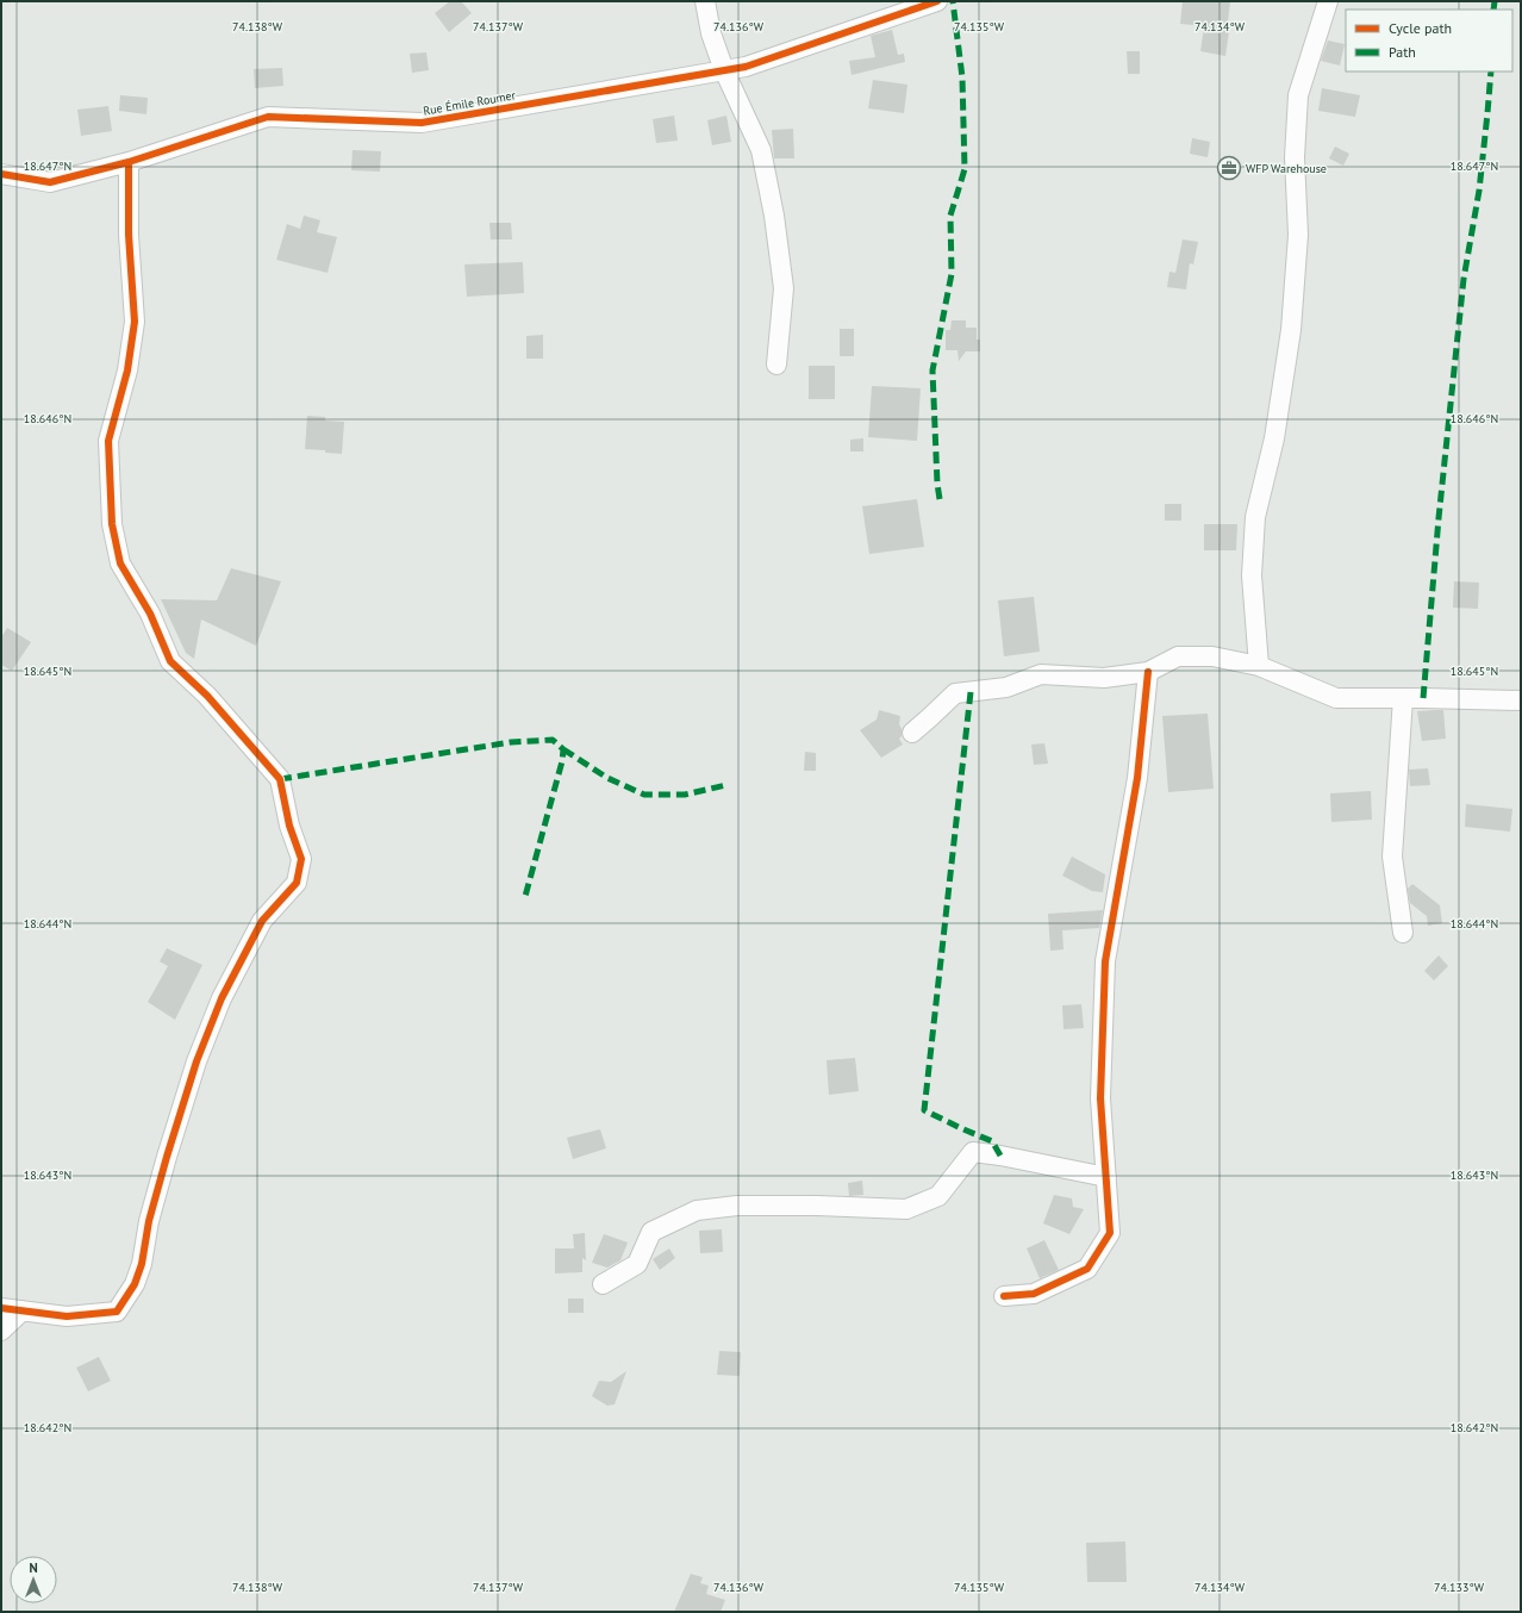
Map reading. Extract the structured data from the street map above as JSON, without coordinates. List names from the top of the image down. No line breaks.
{"streets":{"street":["Rue Émile Roumer"]},"places":{"office":["WFP Warehouse"]},"legend":["Cycle path","Path"],"north":"top","coordinates":["74.138°W","74.137°W","74.136°W","74.135°W","74.134°W","18.647°N","18.646°N","18.645°N","18.644°N","18.643°N","18.642°N","74.133°W"]}
